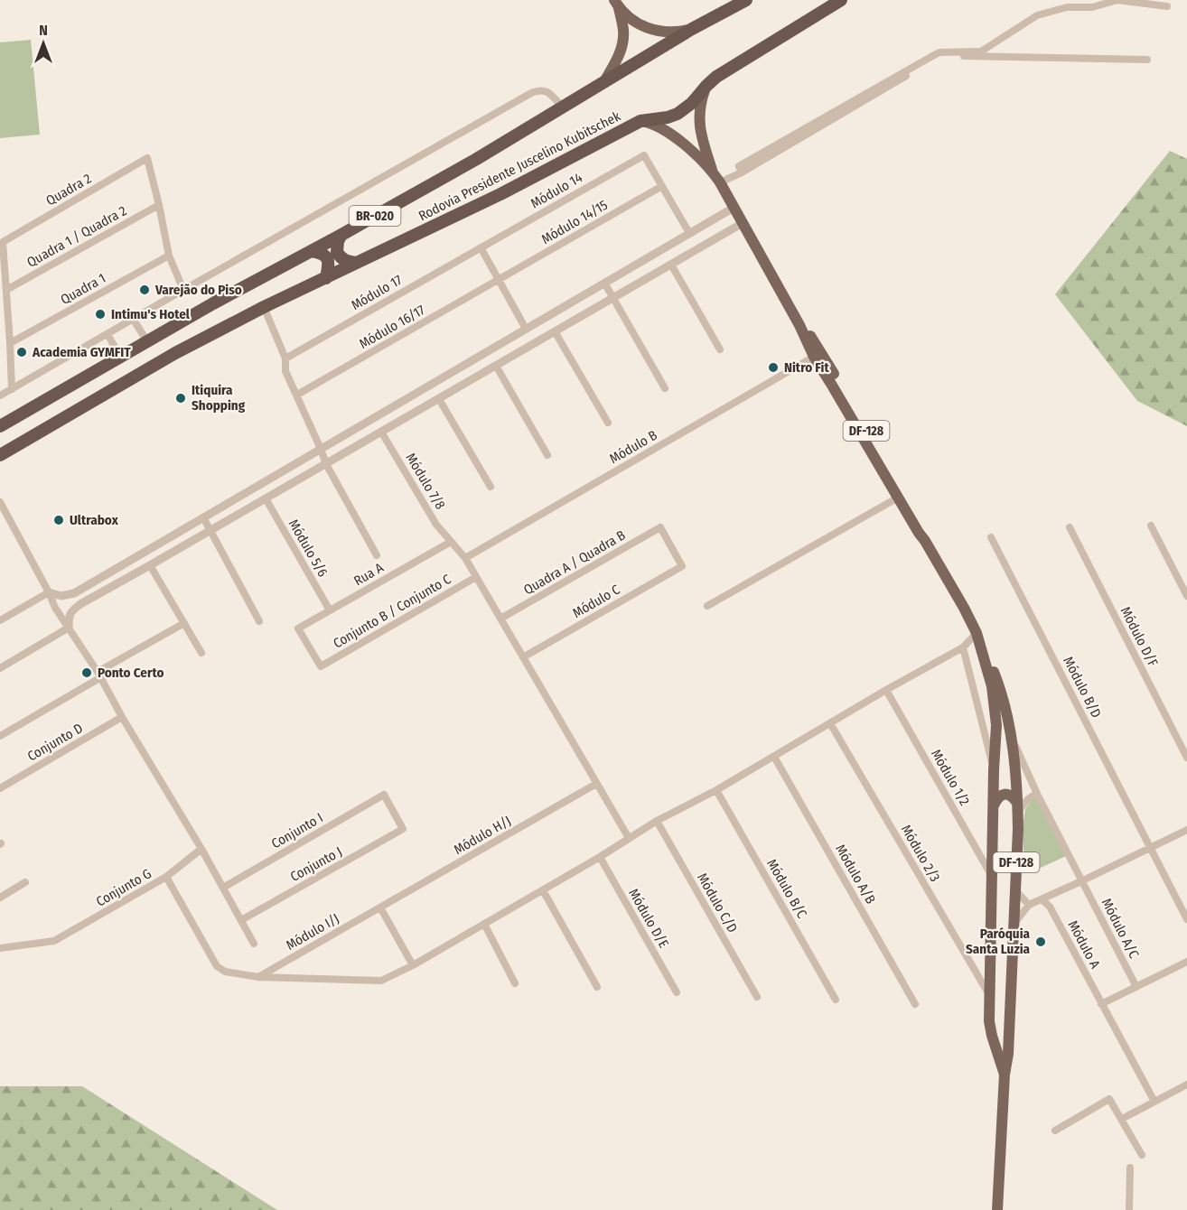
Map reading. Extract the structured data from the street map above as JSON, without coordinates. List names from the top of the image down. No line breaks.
{"streets":{"highway":["Rodovia Presidente Juscelino Kubitschek","BR-020"],"main road":["DF-128"],"street":["Quadra 2","Módulo 14","Módulo 14/15","Quadra 1 / Quadra 2","Quadra 1","Módulo 17","Módulo 16/17","Módulo B","Módulo 7/8","Módulo 5/6","Quadra A / Quadra B","Rua A","Módulo C","Conjunto B / Conjunto C","Módulo D/F","Módulo B/D","Conjunto D","Módulo 1/2","Conjunto I","Módulo H/J","Módulo 2/3","Conjunto J","Módulo A/B","Conjunto G","Módulo B/C","Módulo C/D","Módulo D/E","Módulo A/C","Módulo I/J","Módulo A"]},"crossings":[["Rodovia Presidente Juscelino Kubitschek","DF-128"],["Quadra 2","Quadra 1 / Quadra 2"],["Módulo 14","Módulo 14/15"],["Módulo 14","Módulo 17"],["Módulo 14/15","Módulo 16/17"],["DF-128","Módulo B"],["DF-128","Módulo 1/2"],["DF-128","Módulo 2/3"],["Módulo B","Módulo 7/8"],["Módulo 7/8","Quadra A / Quadra B"],["Módulo 7/8","Rua A"],["Módulo 7/8","Módulo C"],["Módulo 7/8","Conjunto B / Conjunto C"],["Módulo 7/8","Módulo H/J"],["Módulo 5/6","Rua A"],["Quadra A / Quadra B","Módulo C"],["Rua A","Conjunto B / Conjunto C"],["Conjunto I","Conjunto J"],["Módulo H/J","Módulo I/J"]],"places":["Varejão do Piso","Intimu's Hotel","Academia GYMFIT","Nitro Fit","Itiquira Shopping","Ultrabox","Ponto Certo","Paróquia Santa Luzia"],"north":"top"}
